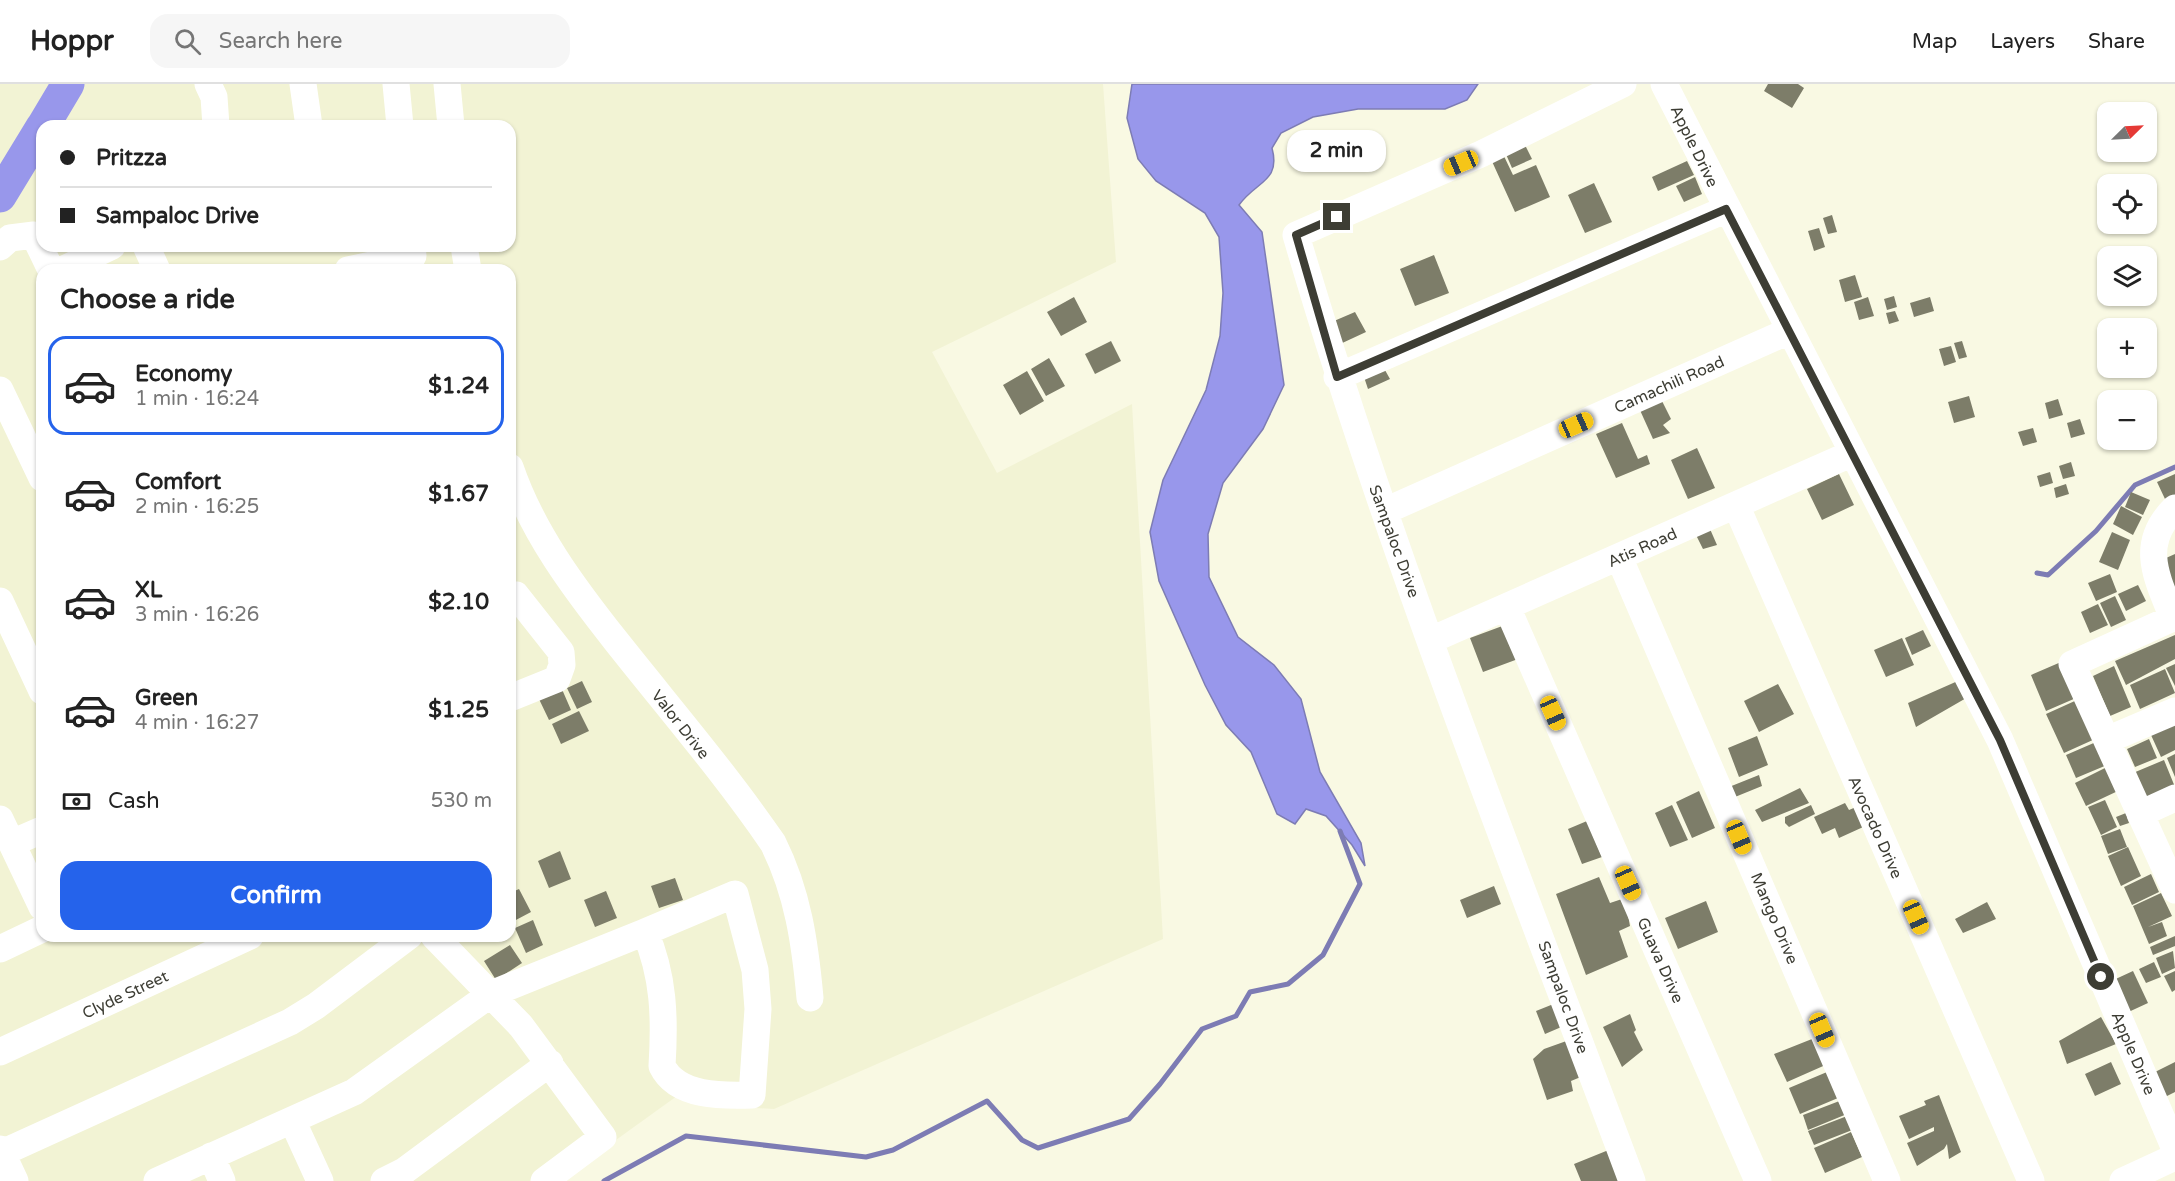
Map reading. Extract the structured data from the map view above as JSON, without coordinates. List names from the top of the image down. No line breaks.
{"streets":{"street":["Apple Drive","Camachili Road","Sampaloc Drive","Atis Road","Valor Drive","Avocado Drive","Mango Drive","Guava Drive","Clyde Street"]},"crossings":[["Apple Drive","Camachili Road"],["Apple Drive","Atis Road"],["Camachili Road","Sampaloc Drive"],["Sampaloc Drive","Atis Road"],["Atis Road","Avocado Drive"],["Atis Road","Mango Drive"],["Atis Road","Guava Drive"]],"north":"top right","page":{"header":"Hoppr","search":"Search here","nav":["Map","Layers","Share"],"map_buttons":["+","−"],"banner":["Pritzza","Sampaloc Drive"],"bubble":"2 min","heading":"Choose a ride","list":[{"name":"Economy","note":"1 min · 16:24","value":"$1.24"},{"name":"Comfort","note":"2 min · 16:25","value":"$1.67"},{"name":"XL","note":"3 min · 16:26","value":"$2.10"},{"name":"Green","note":"4 min · 16:27","value":"$1.25"}],"pay":["Cash","530 m"],"buttons":"Confirm"}}
